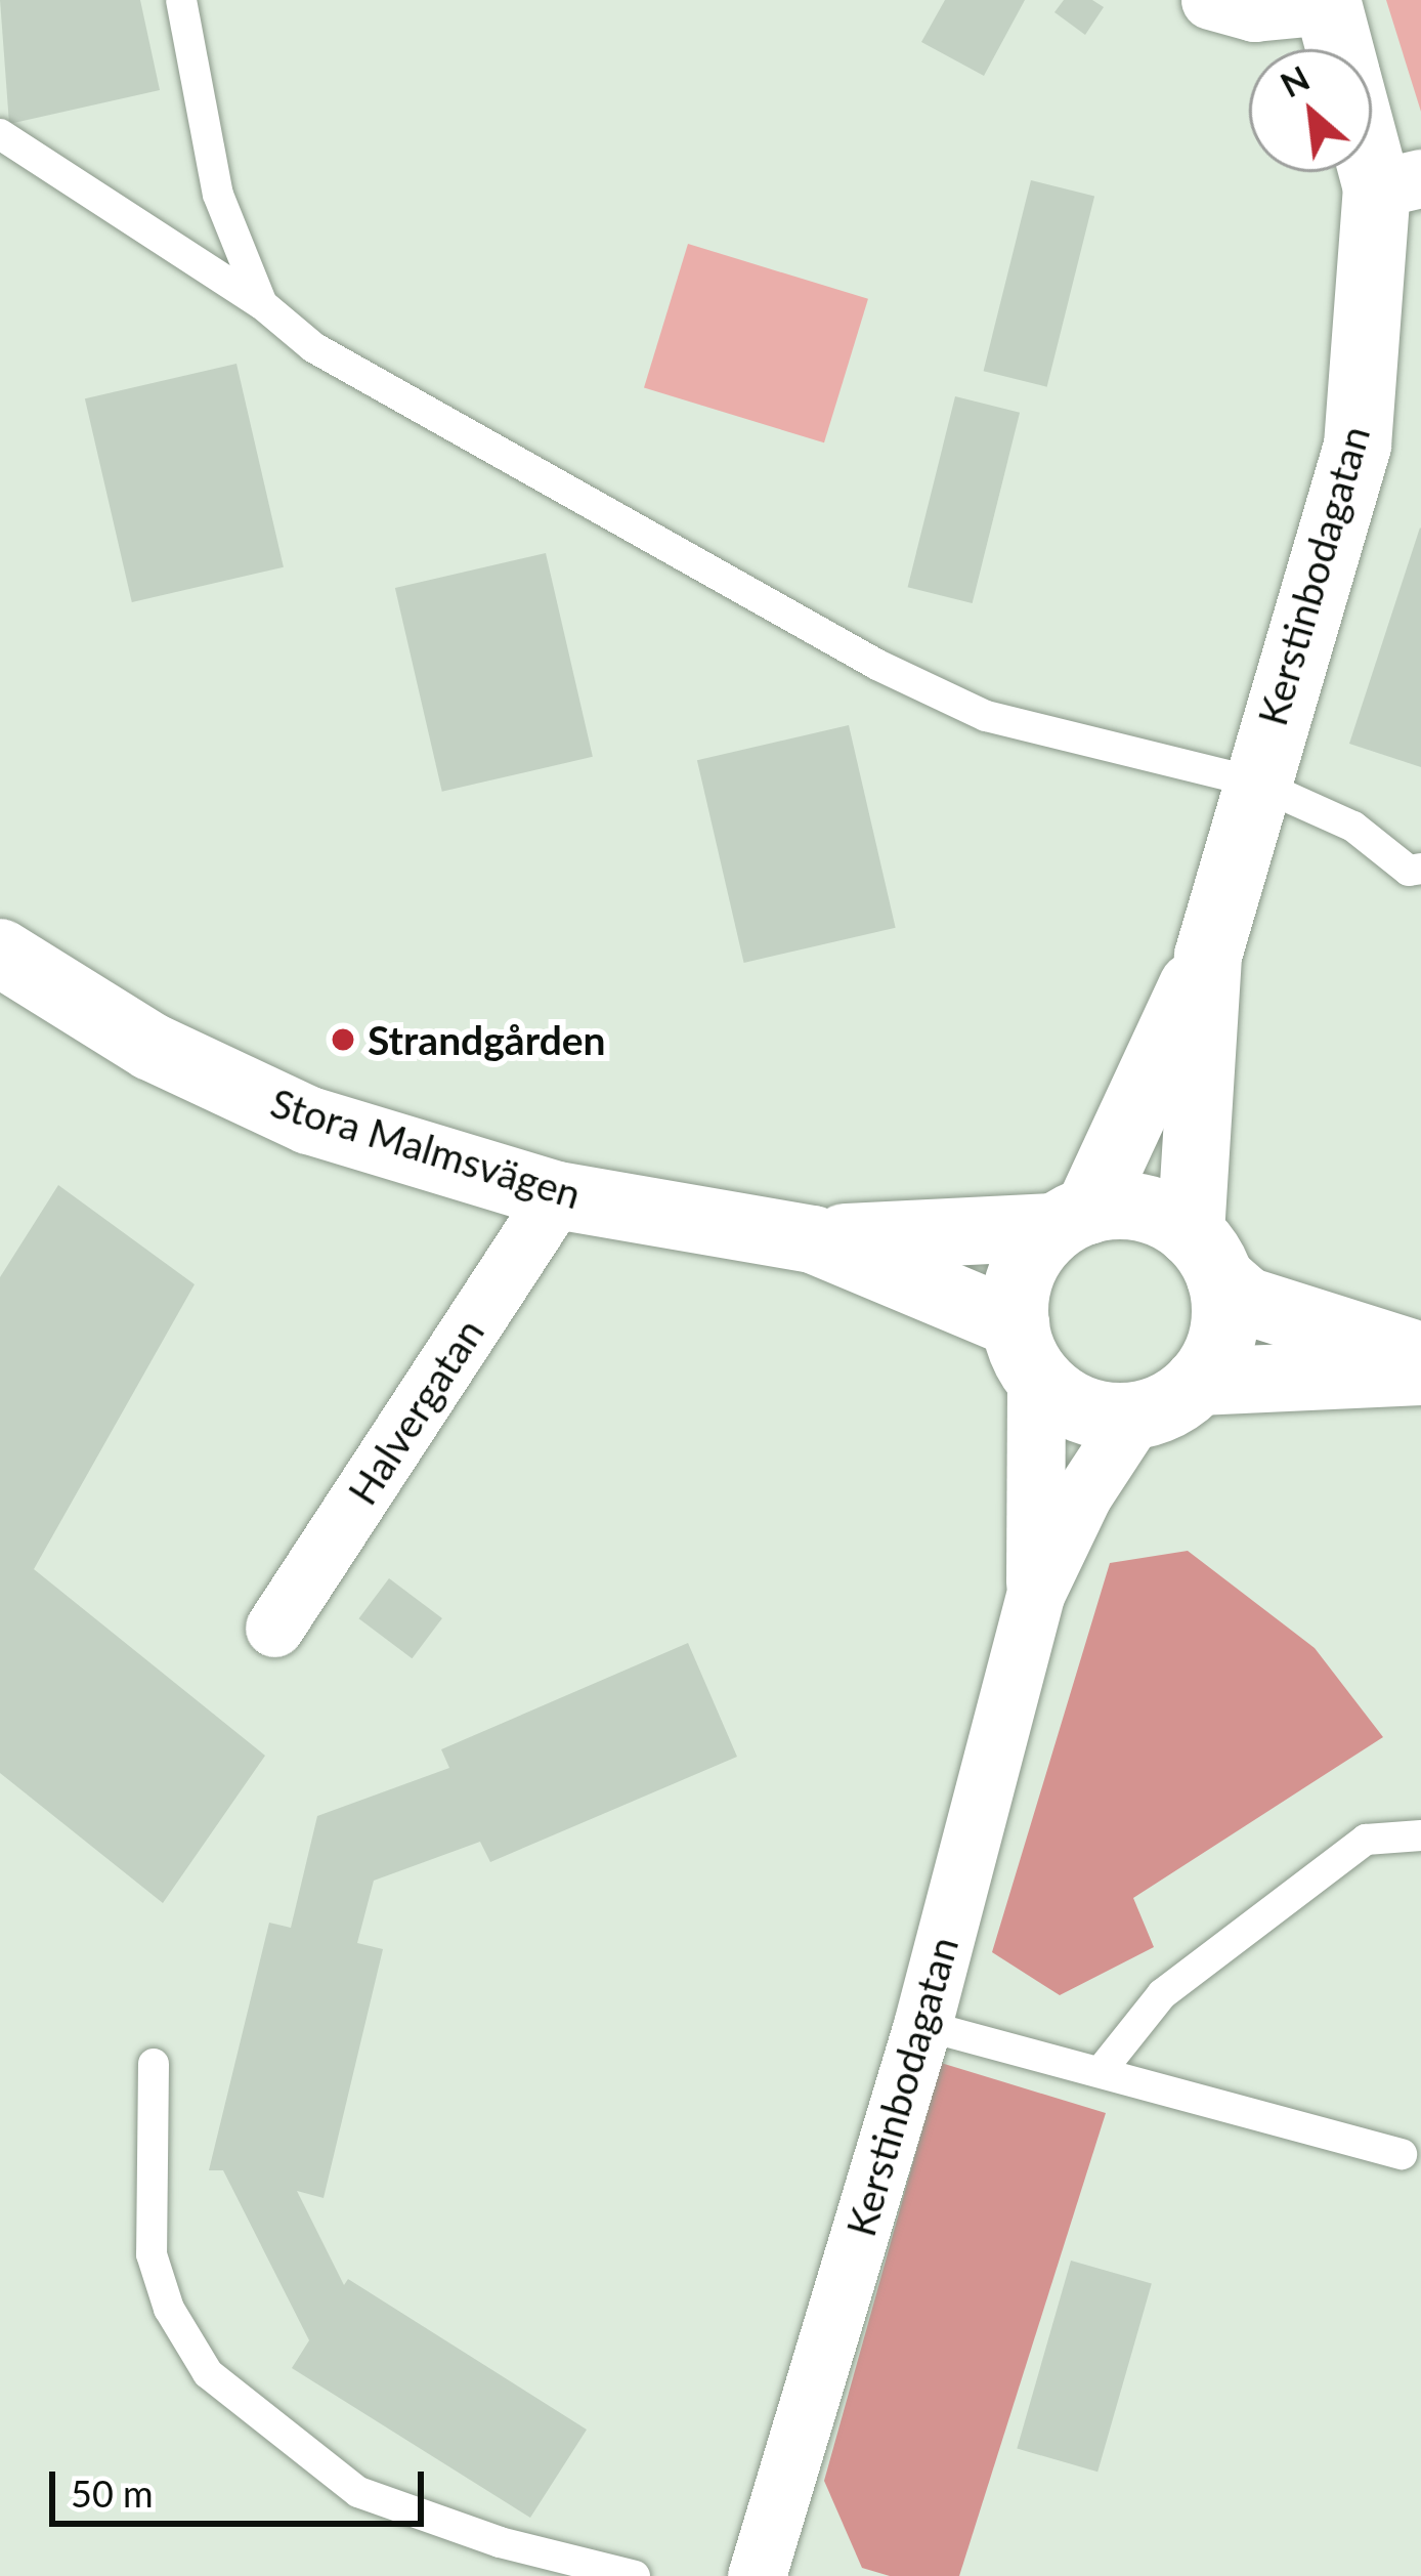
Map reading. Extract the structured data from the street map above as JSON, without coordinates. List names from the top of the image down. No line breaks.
{"streets":{"street":["Kerstinbodagatan","Stora Malmsvägen","Halvergatan"]},"crossings":[["Kerstinbodagatan","Stora Malmsvägen"],["Stora Malmsvägen","Halvergatan"]],"places":["Strandgården"],"scale_bar":"50 m","north":"top left"}
